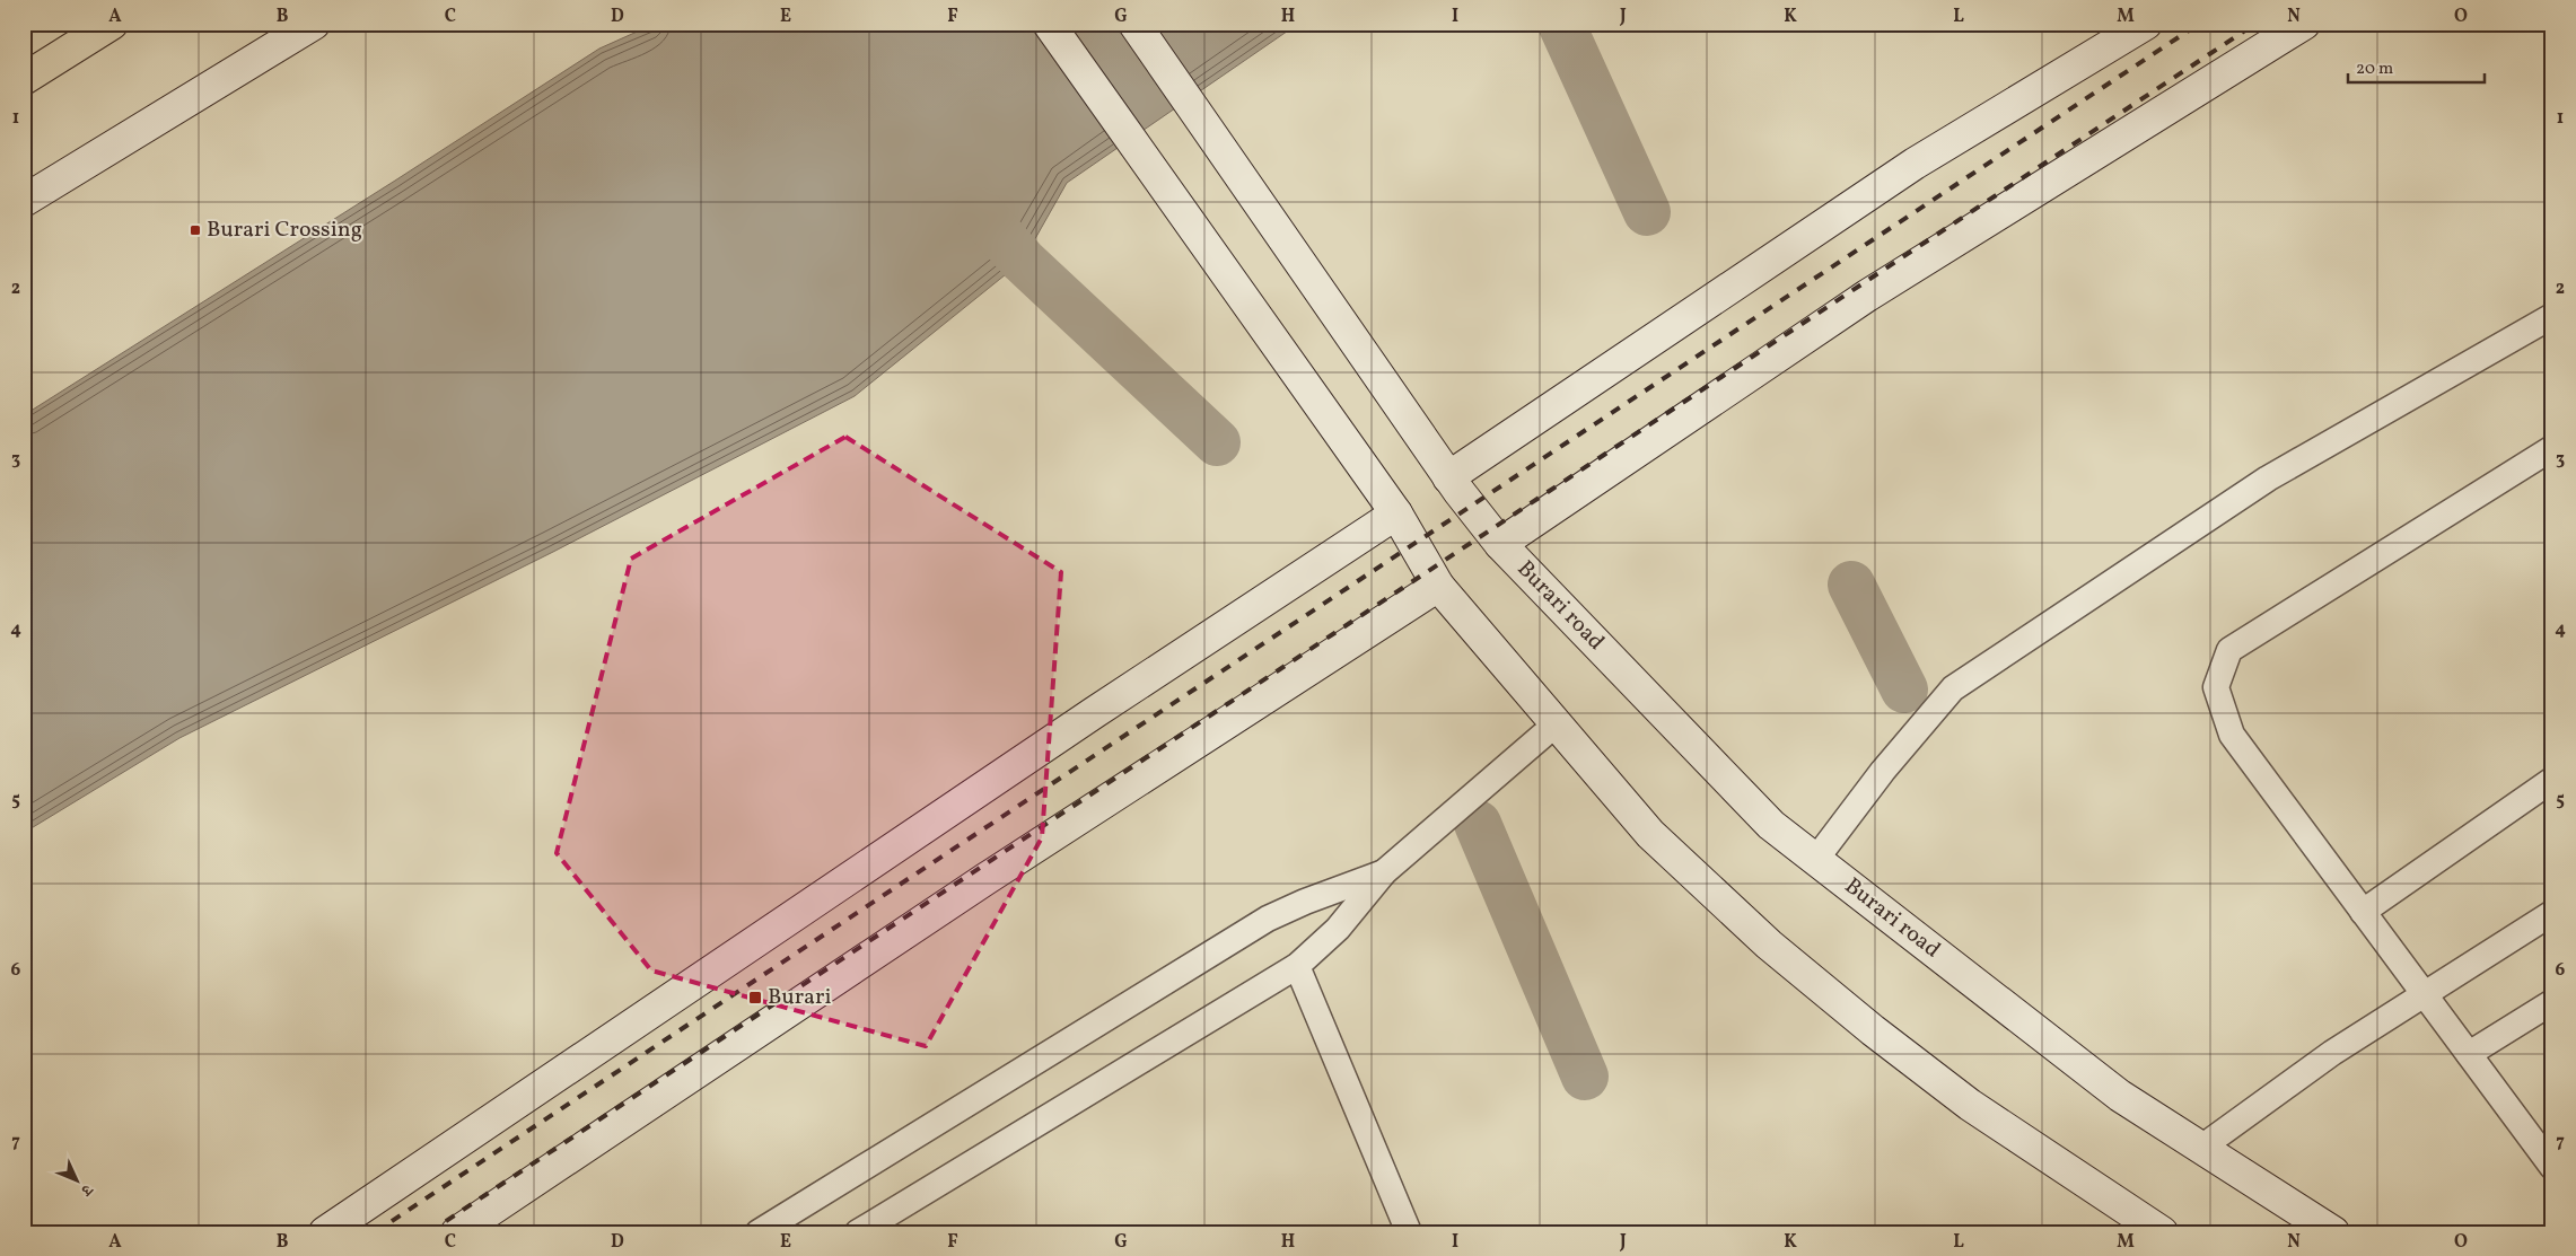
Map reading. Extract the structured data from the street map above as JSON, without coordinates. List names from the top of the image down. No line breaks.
{"streets":{"main road":["Burari road"]},"places":{"transit":["Burari Crossing","Burari"]},"scale_bar":"20 m","north":"bottom right","grid":{"columns":["A","B","C","D","E","F","G","H","I","J","K","L","M","N","O"],"rows":["1","2","3","4","5","6","7"]}}
